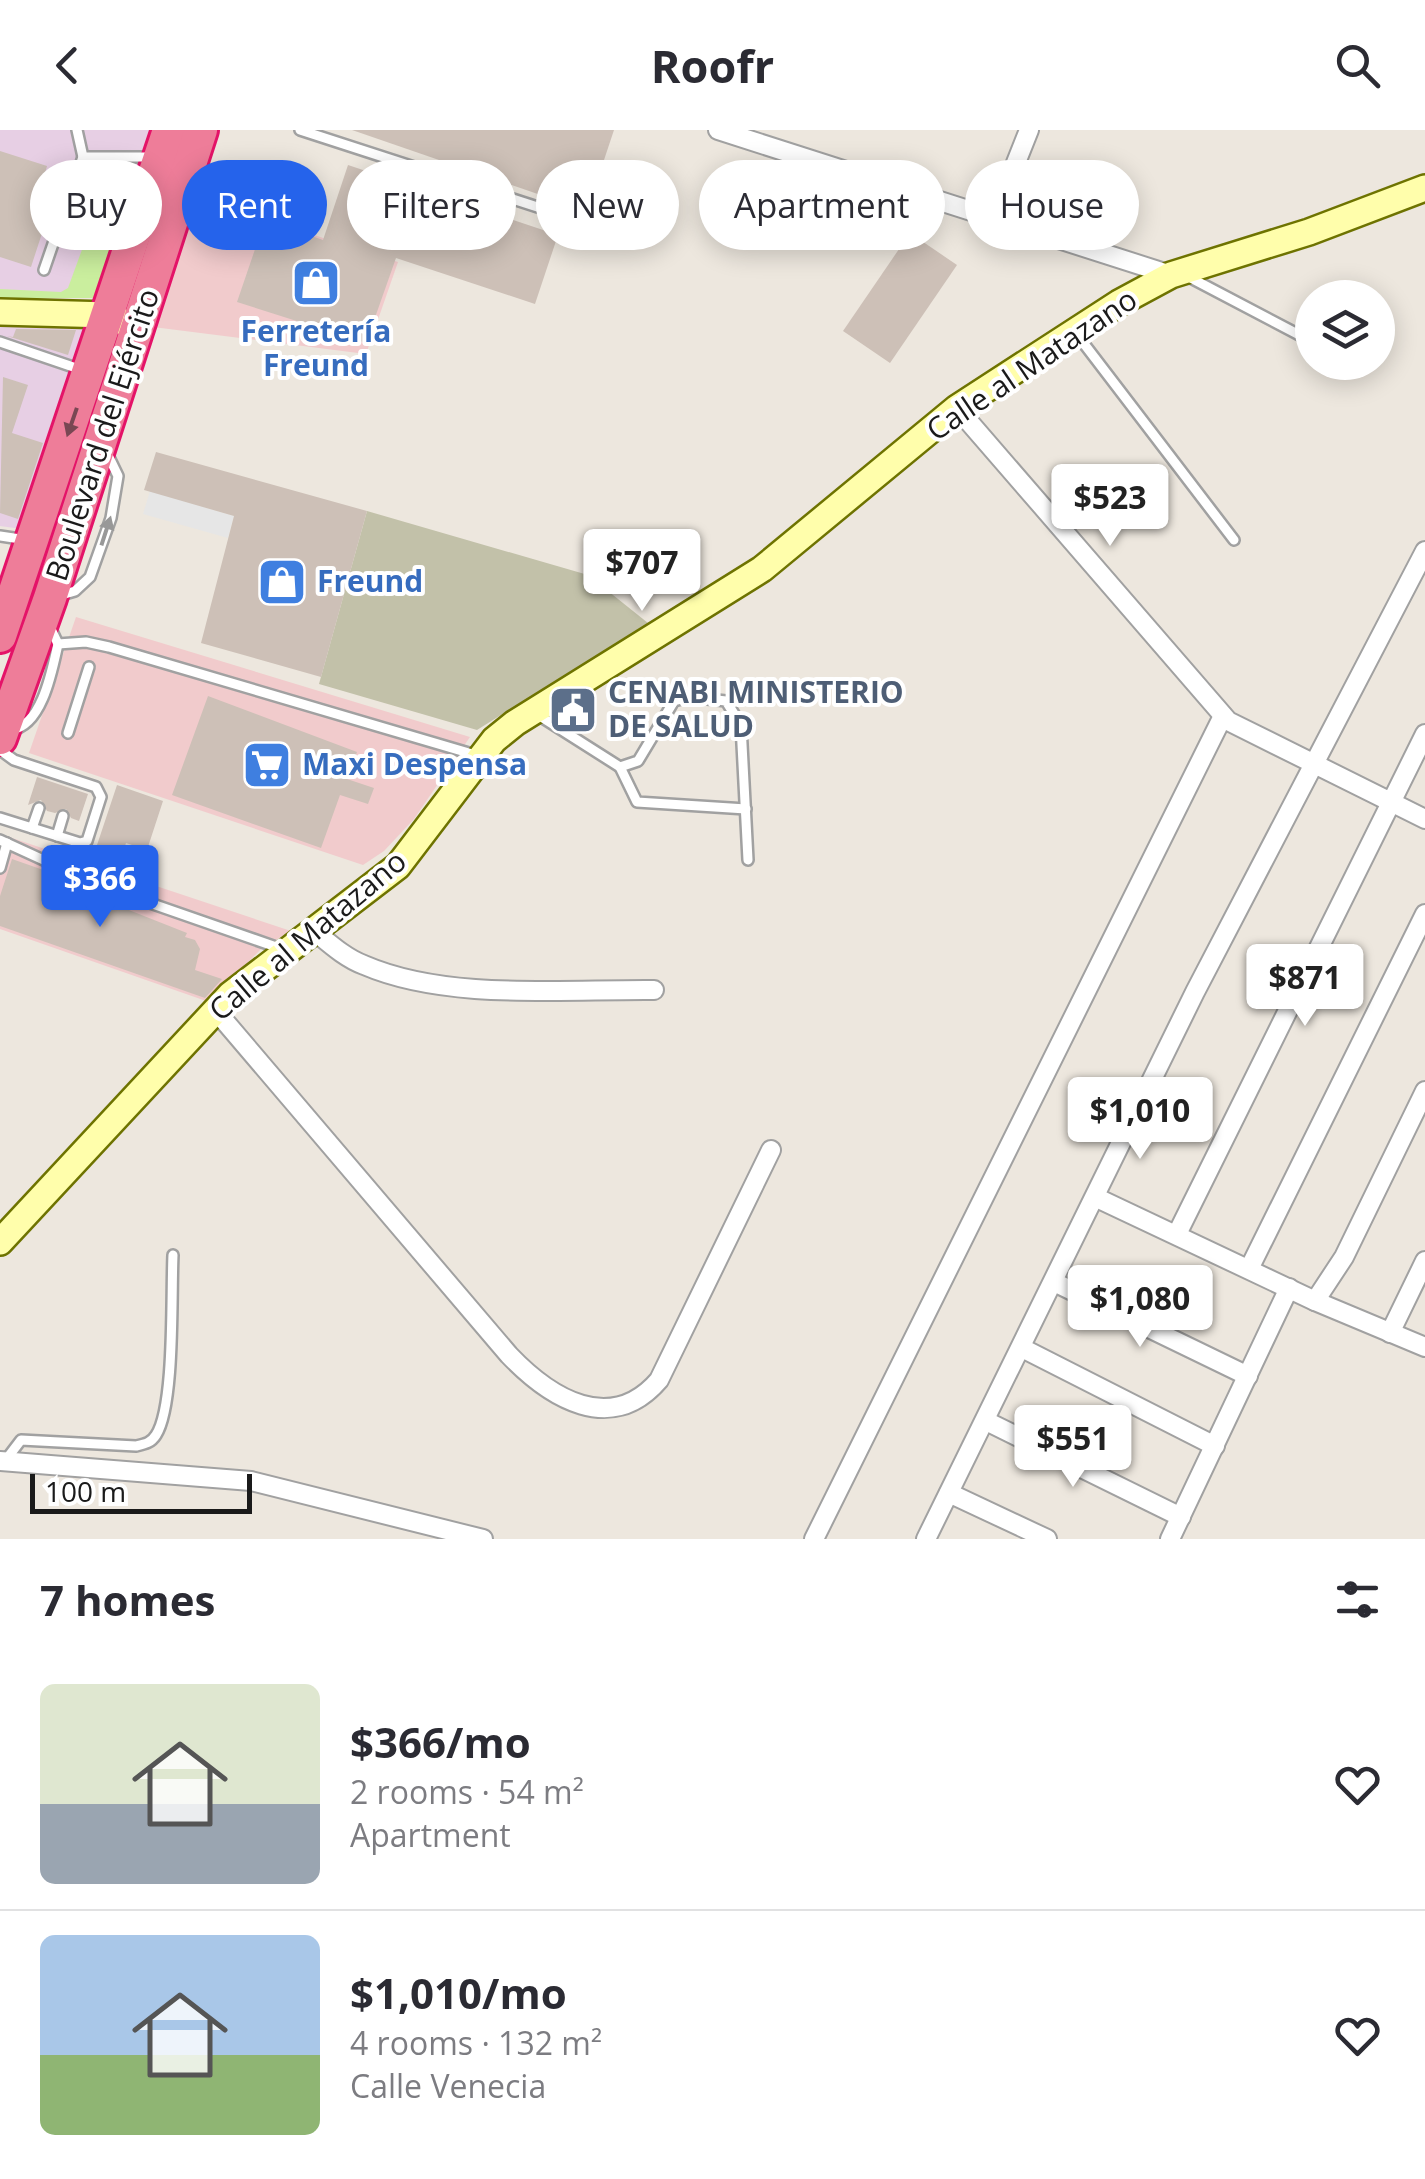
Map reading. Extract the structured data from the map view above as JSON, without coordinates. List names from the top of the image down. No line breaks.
{"streets":{"highway":["Boulevard del Ejército"],"street":["Calle al Matazano"]},"places":{"shop":["Ferretería Freund","Freund"],"public building":["CENABI MINISTERIO DE SALUD"],"supermarket":["Maxi Despensa"]},"scale_bar":"100 m","page":{"header":"Roofr","chip":["Buy","Rent","Filters","New","Apartment","House"],"price":["$523","$707","$366","$871","$1,010","$1,080","$551"],"scale":"100 m","heading":"7 homes","list":[{"name":"$366/mo","note":"2 rooms · 54 m² · Apartment"},{"name":"$1,010/mo","note":"4 rooms · 132 m² · Calle Venecia"}]}}
